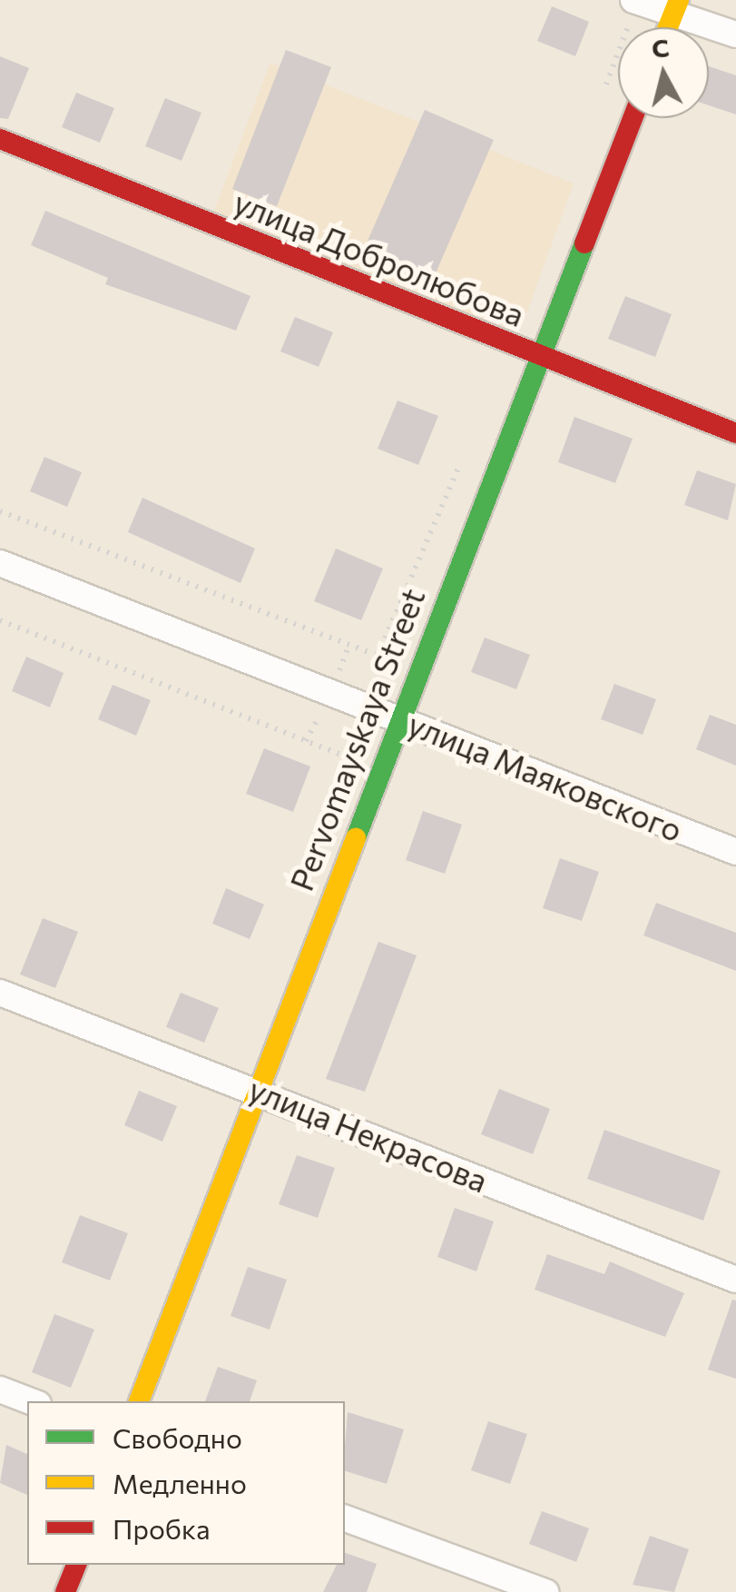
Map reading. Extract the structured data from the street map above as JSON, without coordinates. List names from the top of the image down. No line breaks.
{"streets":{"street":["улица Добролюбова","Pervomayskaya Street","улица Маяковского","улица Некрасова"]},"crossings":[["улица Добролюбова","Pervomayskaya Street"],["Pervomayskaya Street","улица Маяковского"],["Pervomayskaya Street","улица Некрасова"]],"legend":["Свободно","Медленно","Пробка"],"north":"top"}
